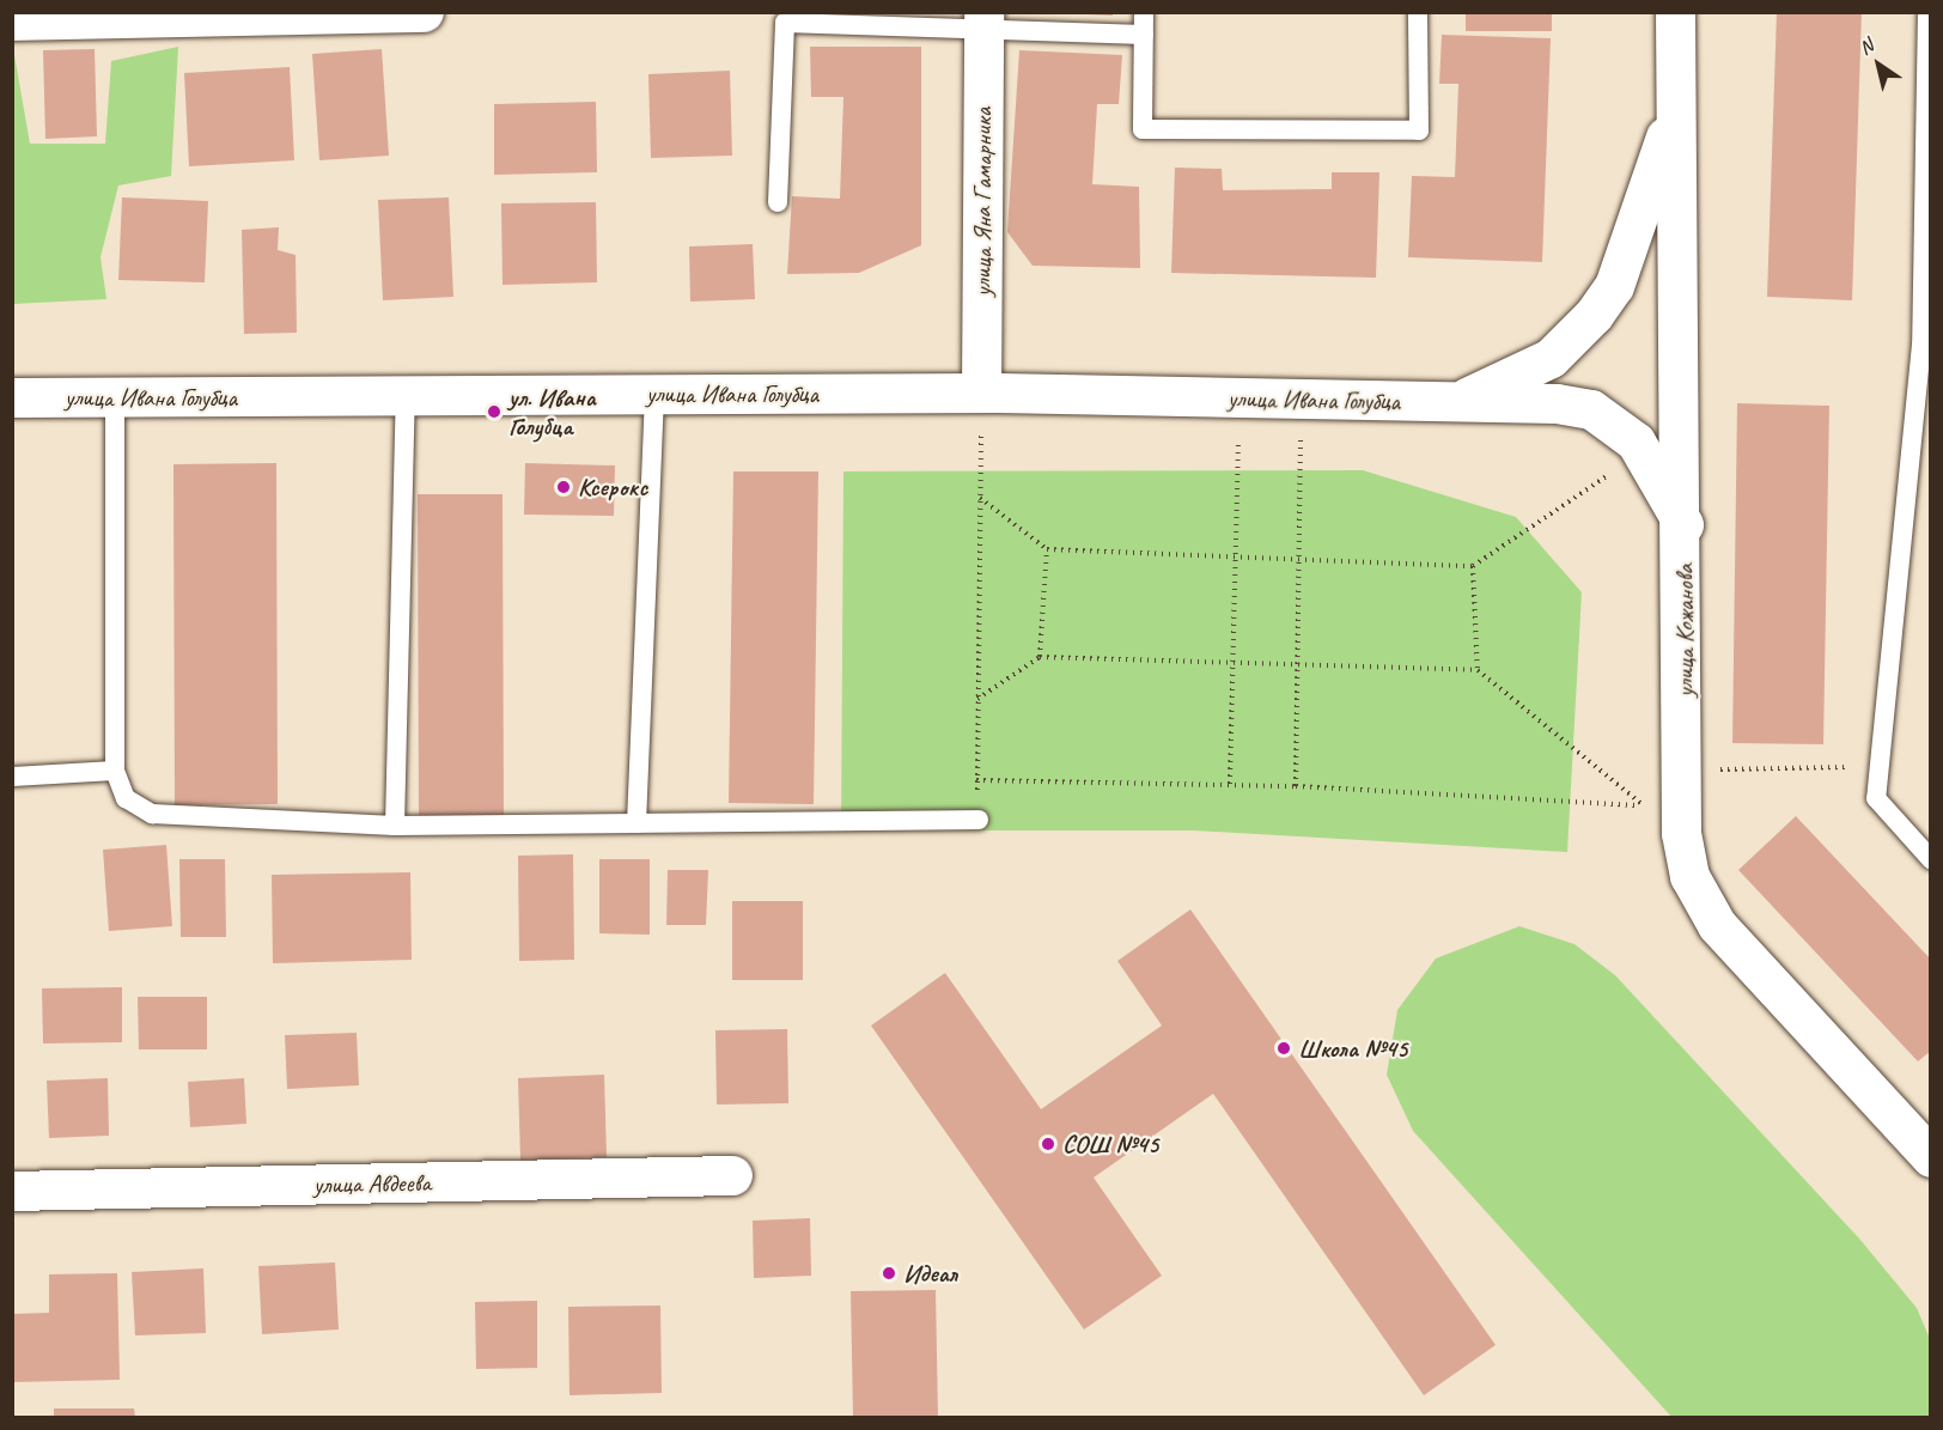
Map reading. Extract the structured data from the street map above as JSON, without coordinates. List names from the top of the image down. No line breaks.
{"streets":{"street":["улица Яна Гамарника","улица Ивана Голубца","улица Кожанова","улица Авдеева"]},"crossings":[["улица Яна Гамарника","улица Ивана Голубца"],["улица Ивана Голубца","улица Кожанова"]],"places":["ул. Ивана Голубца","Ксерокс","Школа №45","СОШ №45","Идеал"],"north":"top left"}
